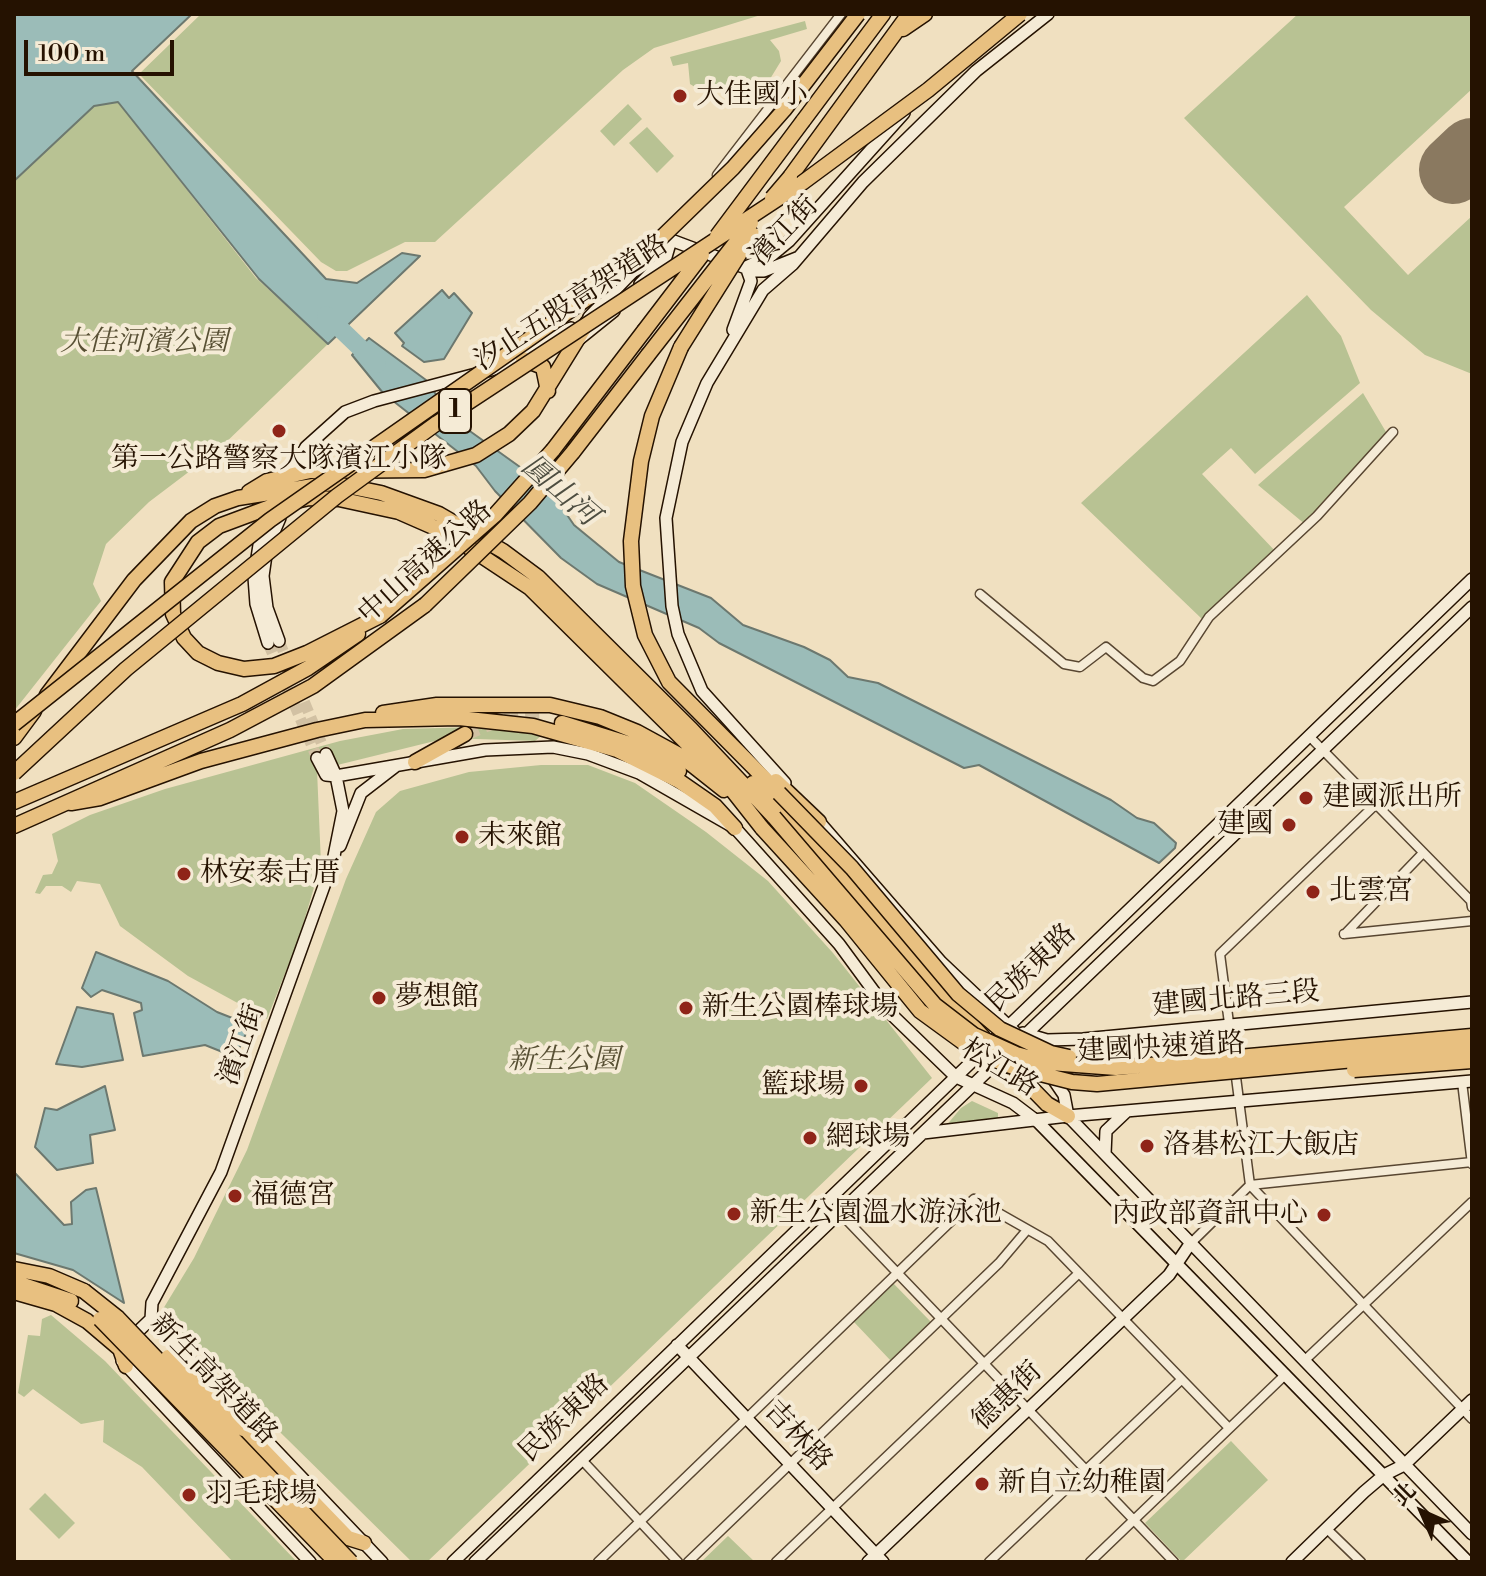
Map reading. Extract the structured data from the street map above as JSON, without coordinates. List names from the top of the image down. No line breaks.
{"streets":{"highway":["汐止五股高架道路","1","中山高速公路","建國快速道路","新生高架道路"],"street":["濱江街","民族東路","建國北路三段","松江路","德惠街","吉林路"]},"crossings":[["濱江街","松江路"],["民族東路","建國北路三段"],["民族東路","松江路"],["民族東路","吉林路"],["建國北路三段","松江路"],["松江路","德惠街"],["德惠街","吉林路"]],"water":["圓山河"],"parks":["大佳河濱公園","新生公園"],"places":["大佳國小","第一公路警察大隊濱江小隊","建國派出所","建國","未來館","林安泰古厝","北雲宮","夢想館","新生公園棒球場","籃球場","網球場","洛碁松江大飯店","福德宮","新生公園溫水游泳池","內政部資訊中心","新自立幼稚園","羽毛球場"],"scale_bar":"100 m","north":"top left"}
